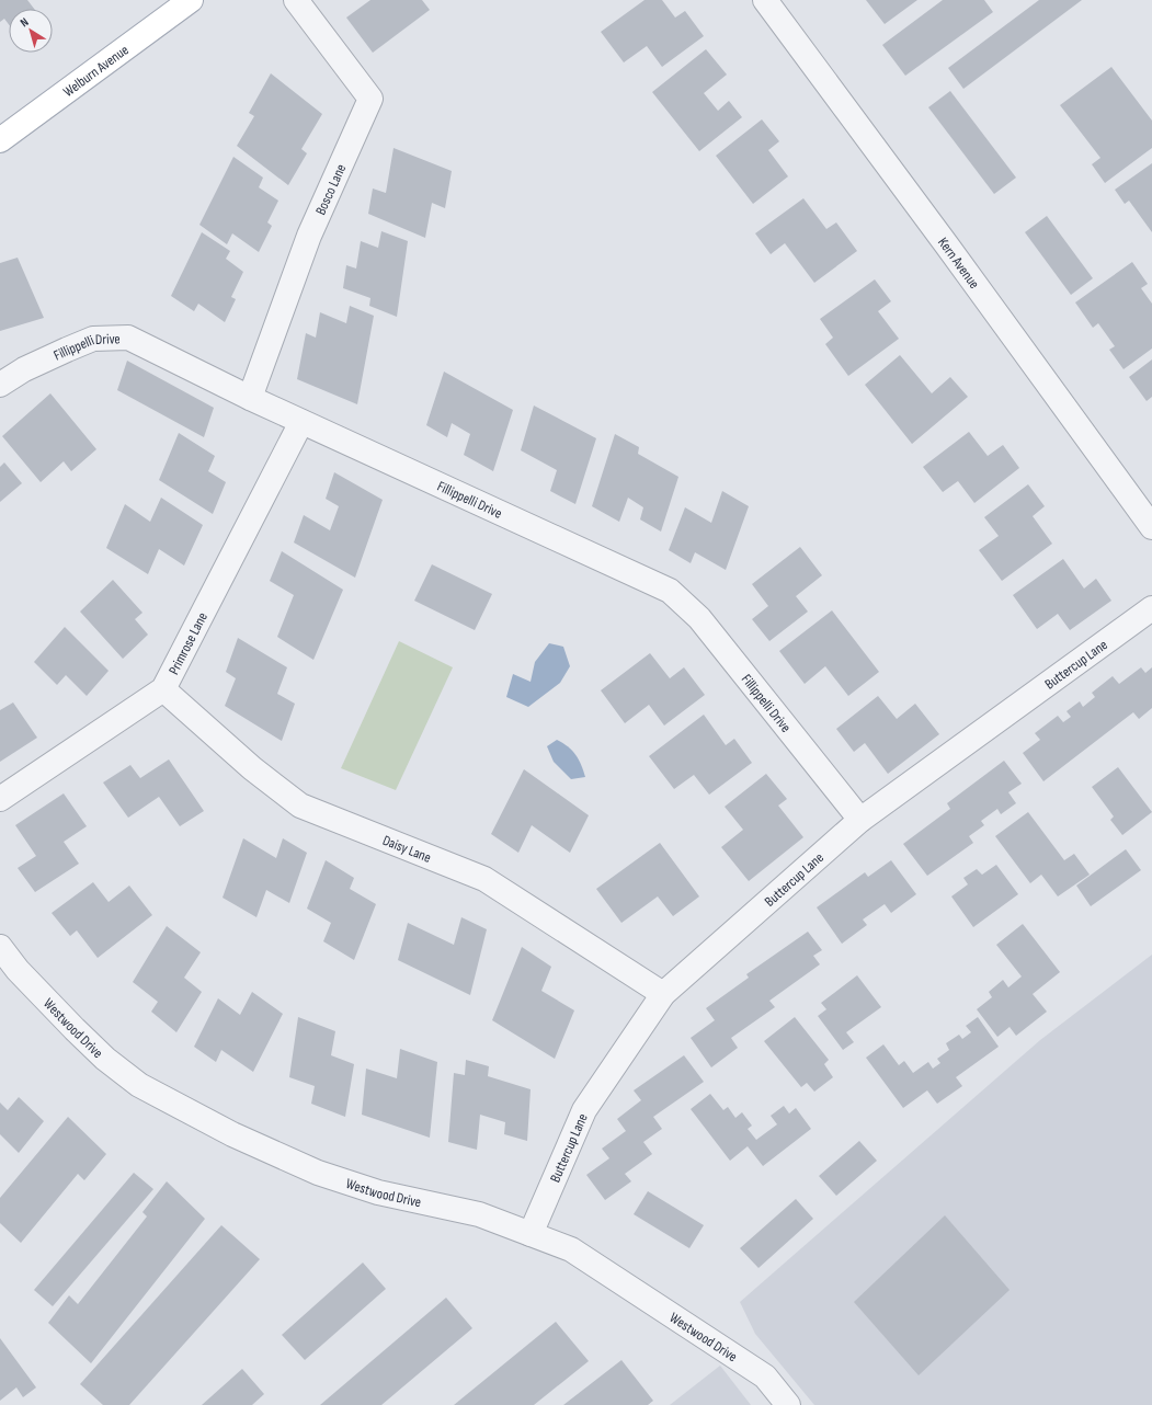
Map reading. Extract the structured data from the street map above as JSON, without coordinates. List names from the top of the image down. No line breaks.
{"streets":{"main road":["Welburn Avenue"],"street":["Bosco Lane","Kern Avenue","Fillippelli Drive","Primrose Lane","Buttercup Lane","Daisy Lane","Westwood Drive"]},"crossings":[["Bosco Lane","Fillippelli Drive"],["Fillippelli Drive","Primrose Lane"],["Fillippelli Drive","Buttercup Lane"],["Primrose Lane","Daisy Lane"],["Buttercup Lane","Daisy Lane"],["Buttercup Lane","Westwood Drive"]],"north":"top left"}
